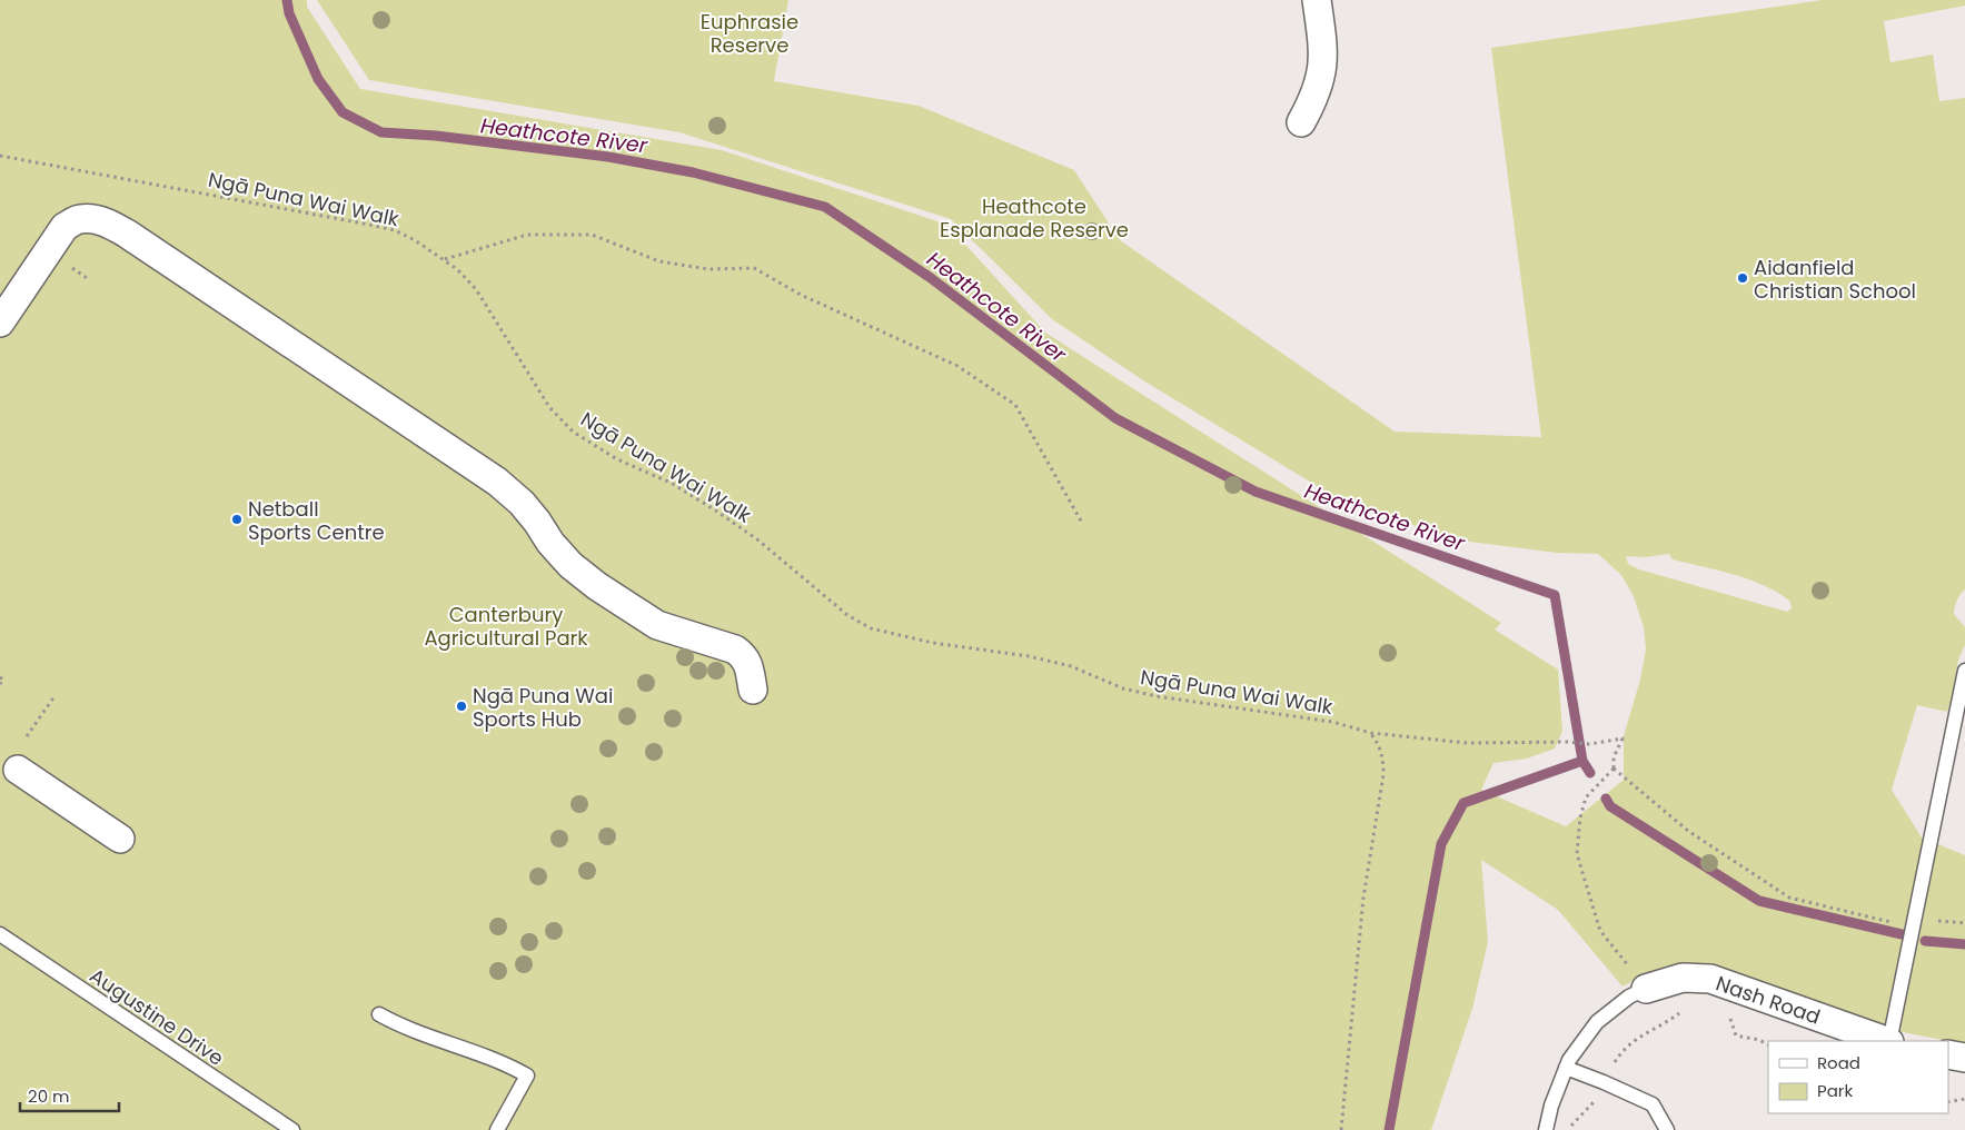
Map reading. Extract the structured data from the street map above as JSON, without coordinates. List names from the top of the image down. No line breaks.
{"streets":{"street":["Nash Road"],"lane":["Augustine Drive"],"path":["Ngā Puna Wai Walk"]},"water":["Heathcote River"],"parks":["Euphrasie Reserve","Heathcote Esplanade Reserve","Canterbury Agricultural Park"],"places":["Aidanfield Christian School","Netball Sports Centre","Ngā Puna Wai Sports Hub"],"legend":["Road","Park"],"scale_bar":"20 m"}
